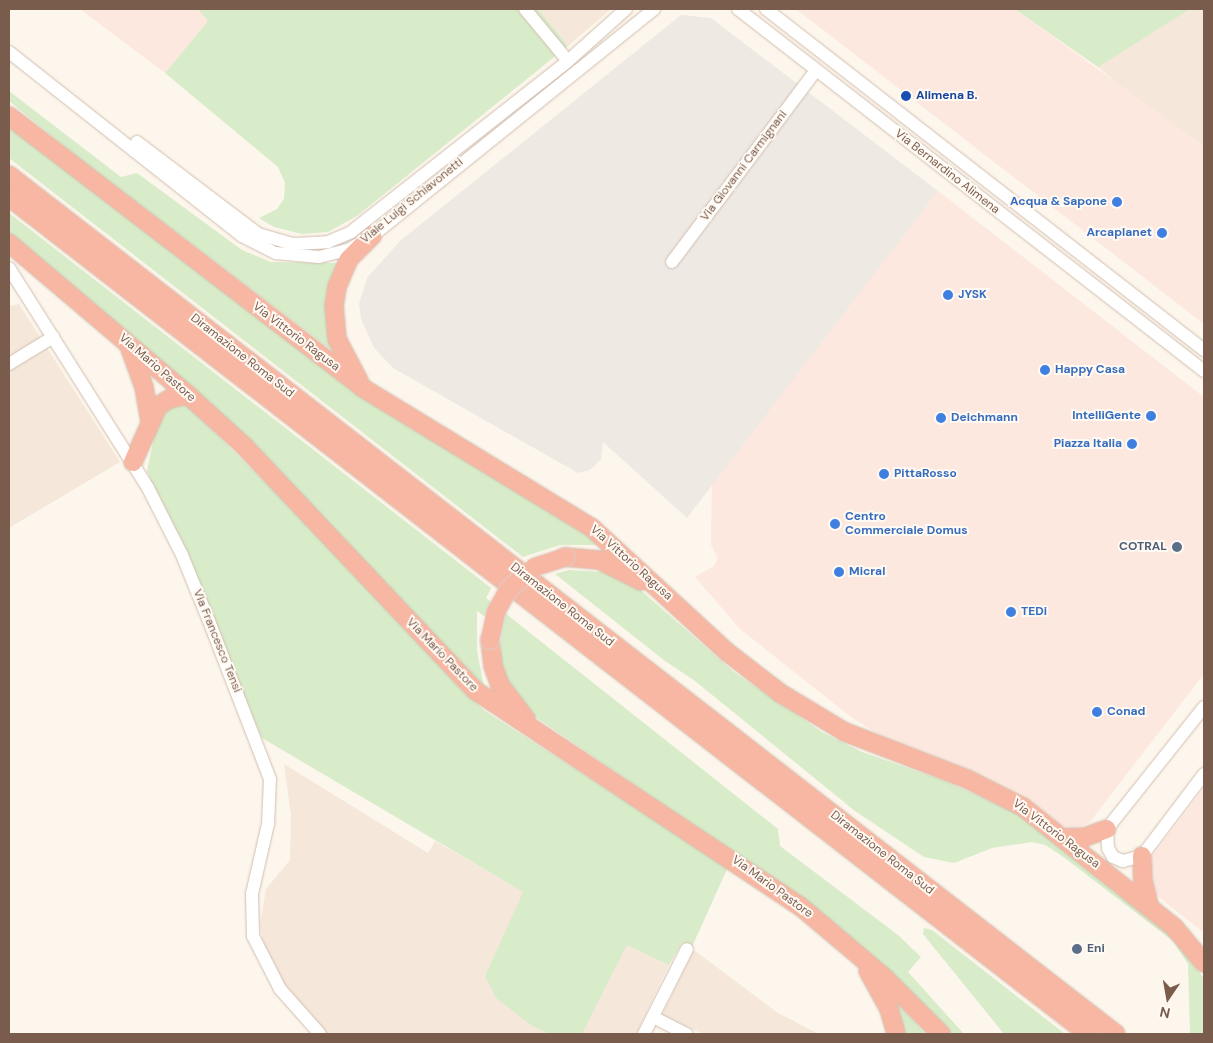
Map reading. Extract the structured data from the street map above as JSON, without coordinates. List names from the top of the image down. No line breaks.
{"streets":{"highway":["Via Vittorio Ragusa","Diramazione Roma Sud","Via Mario Pastore"],"street":["Via Giovanni Carmignani","Via Bernardino Alimena","Viale Luigi Schiavonetti","Via Francesco Tensi"]},"crossings":[["Via Giovanni Carmignani","Via Bernardino Alimena"]],"places":["Alimena B.","Acqua & Sapone","Arcaplanet","JYSK","Happy Casa","IntelliGente","Deichmann","Piazza Italia","PittaRosso","Centro Commerciale Domus","COTRAL","Micral","TEDi","Conad","Eni"],"north":"bottom"}
